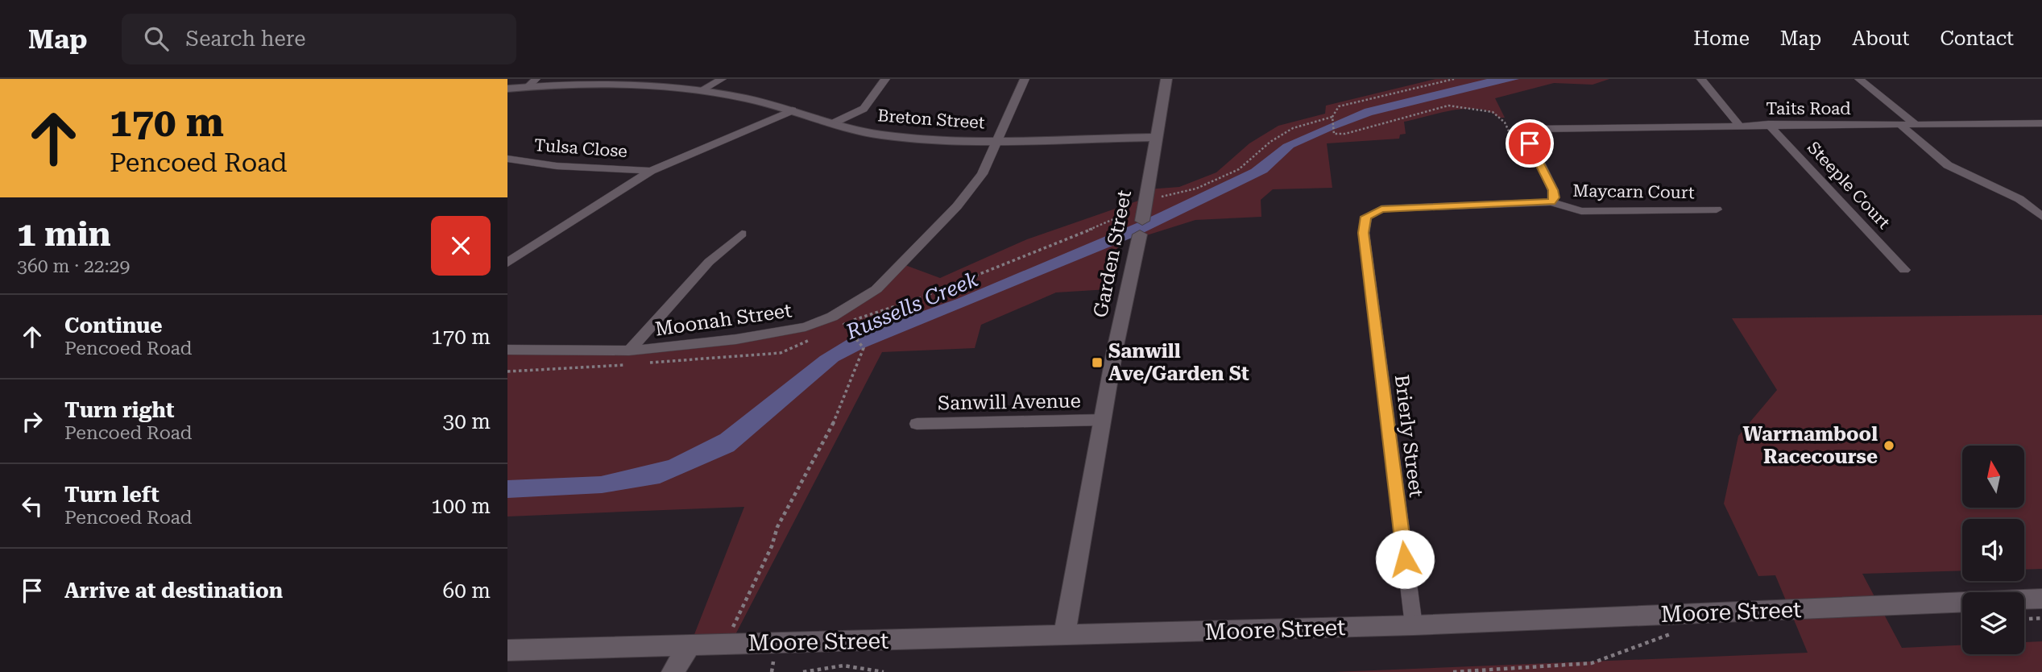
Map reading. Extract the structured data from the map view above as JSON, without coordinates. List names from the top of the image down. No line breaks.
{"streets":{"street":["Taits Road","Breton Street","Tulsa Close","Steeple Court","Maycarn Court","Garden Street","Moonah Street","Sanwill Avenue","Brierly Street","Moore Street"]},"crossings":[["Taits Road","Steeple Court"],["Breton Street","Garden Street"],["Breton Street","Moonah Street"],["Maycarn Court","Brierly Street"],["Garden Street","Sanwill Avenue"],["Garden Street","Moore Street"],["Brierly Street","Moore Street"]],"water":["Russells Creek"],"places":{"transit":["Sanwill Ave/Garden St"],"other":["Warrnambool Racecourse"]},"north":"top","page":{"header":"Map","search":"Search here","nav":["Home","Map","About","Contact"],"turn":["170 m","Pencoed Road"],"heading":["1 min","360 m · 22:29"],"list":[{"name":"Continue","note":"Pencoed Road","value":"170 m"},{"name":"Turn right","note":"Pencoed Road","value":"30 m"},{"name":"Turn left","note":"Pencoed Road","value":"100 m"},{"name":"Arrive at destination","value":"60 m"}]}}
